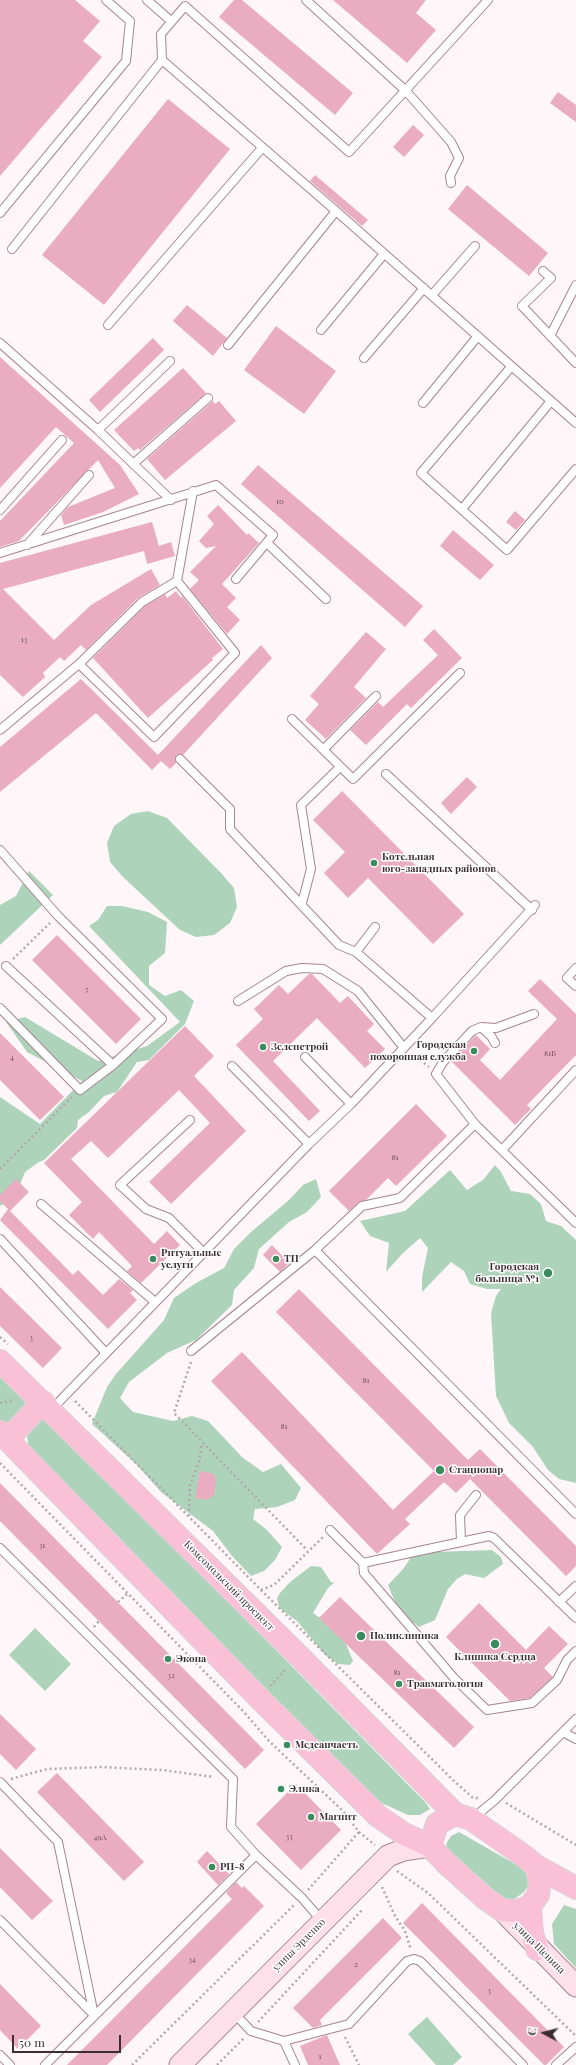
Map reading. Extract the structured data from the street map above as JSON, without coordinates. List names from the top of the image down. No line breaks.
{"streets":{"main road":["Комсомольский проспект","улица Эрденко","улица Щенина"]},"places":["Котельная юго-западных районов","Зеленстрой","Городская похоронная служба","Ритуальные услуги","ТП","Городская больница №1","Стационар","Поликлиника","Клиника Сердца","Экона","Травматология","Медсанчасть","Элика","Магнит","РП-8"],"house_numbers":["10","13","5","81Б","4","81","3","81","81","31","81","32","33","49А","34","2","3","1"],"scale_bar":"50 m","north":"left"}
